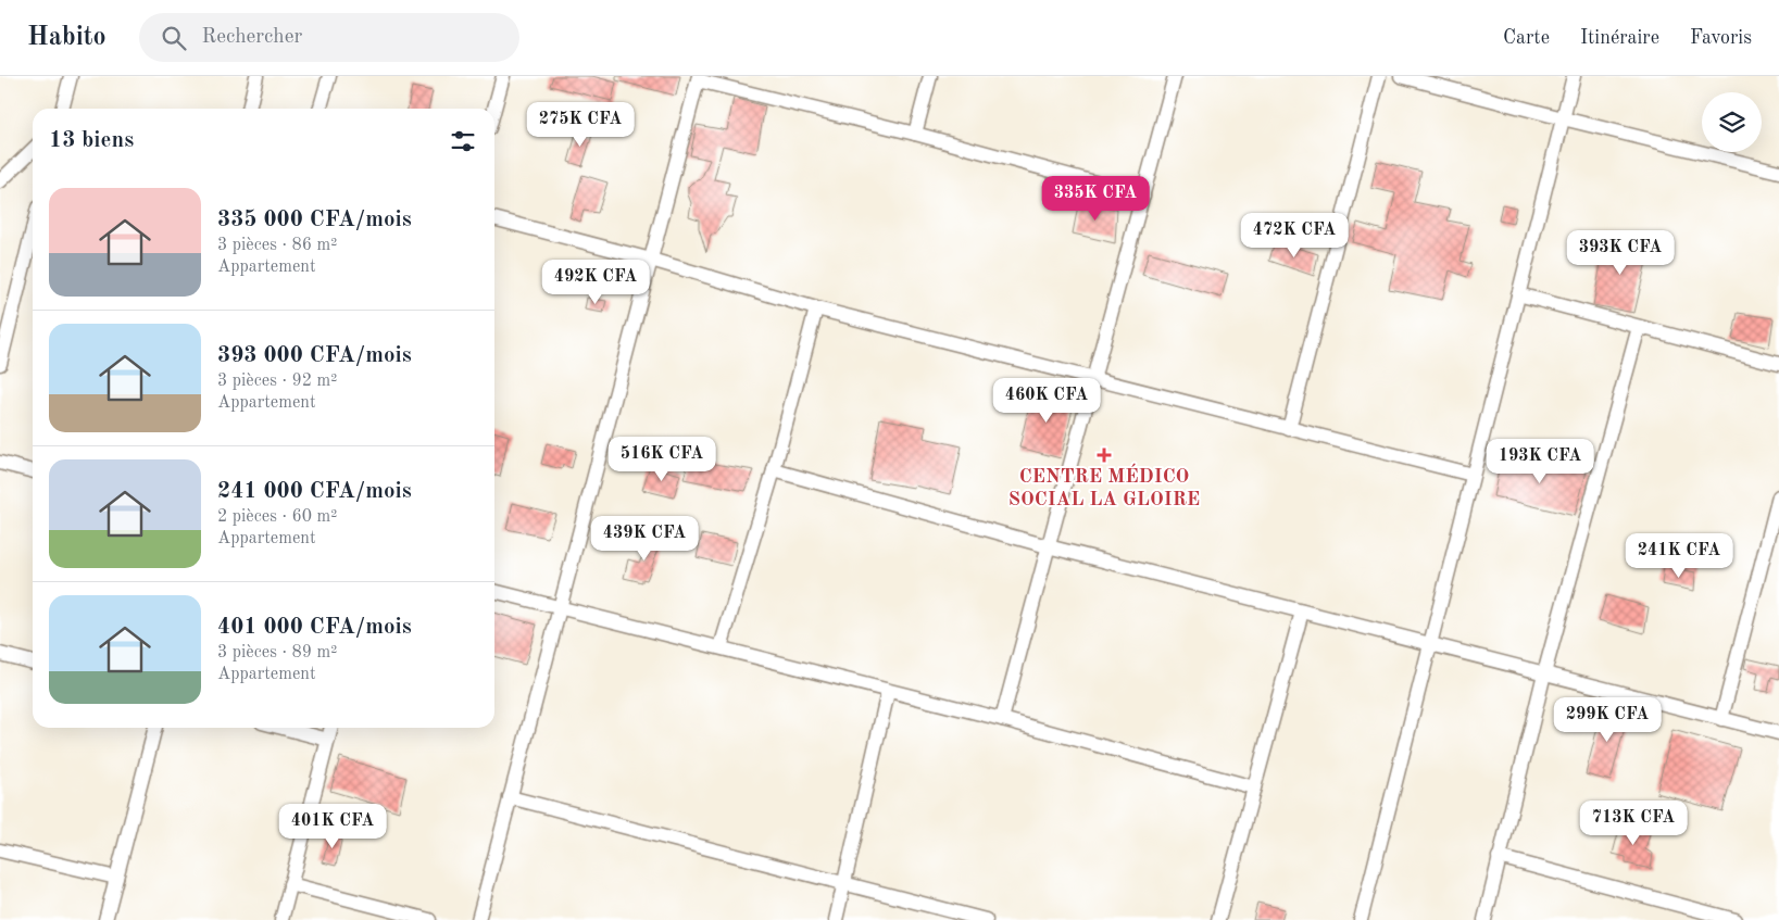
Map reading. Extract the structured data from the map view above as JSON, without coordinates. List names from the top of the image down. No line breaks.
{"places":{"health":["CENTRE MÉDICO SOCIAL LA GLOIRE"]},"page":{"header":"Habito","search":"Rechercher","nav":["Carte","Itinéraire","Favoris"],"price":["275K CFA","335K CFA","472K CFA","393K CFA","492K CFA","460K CFA","516K CFA","193K CFA","439K CFA","241K CFA","299K CFA","713K CFA","401K CFA"],"heading":"13 biens","list":[{"name":"335 000 CFA/mois","note":"3 pièces · 86 m² · Appartement"},{"name":"393 000 CFA/mois","note":"3 pièces · 92 m² · Appartement"},{"name":"241 000 CFA/mois","note":"2 pièces · 60 m² · Appartement"},{"name":"401 000 CFA/mois","note":"3 pièces · 89 m² · Appartement"}]}}
